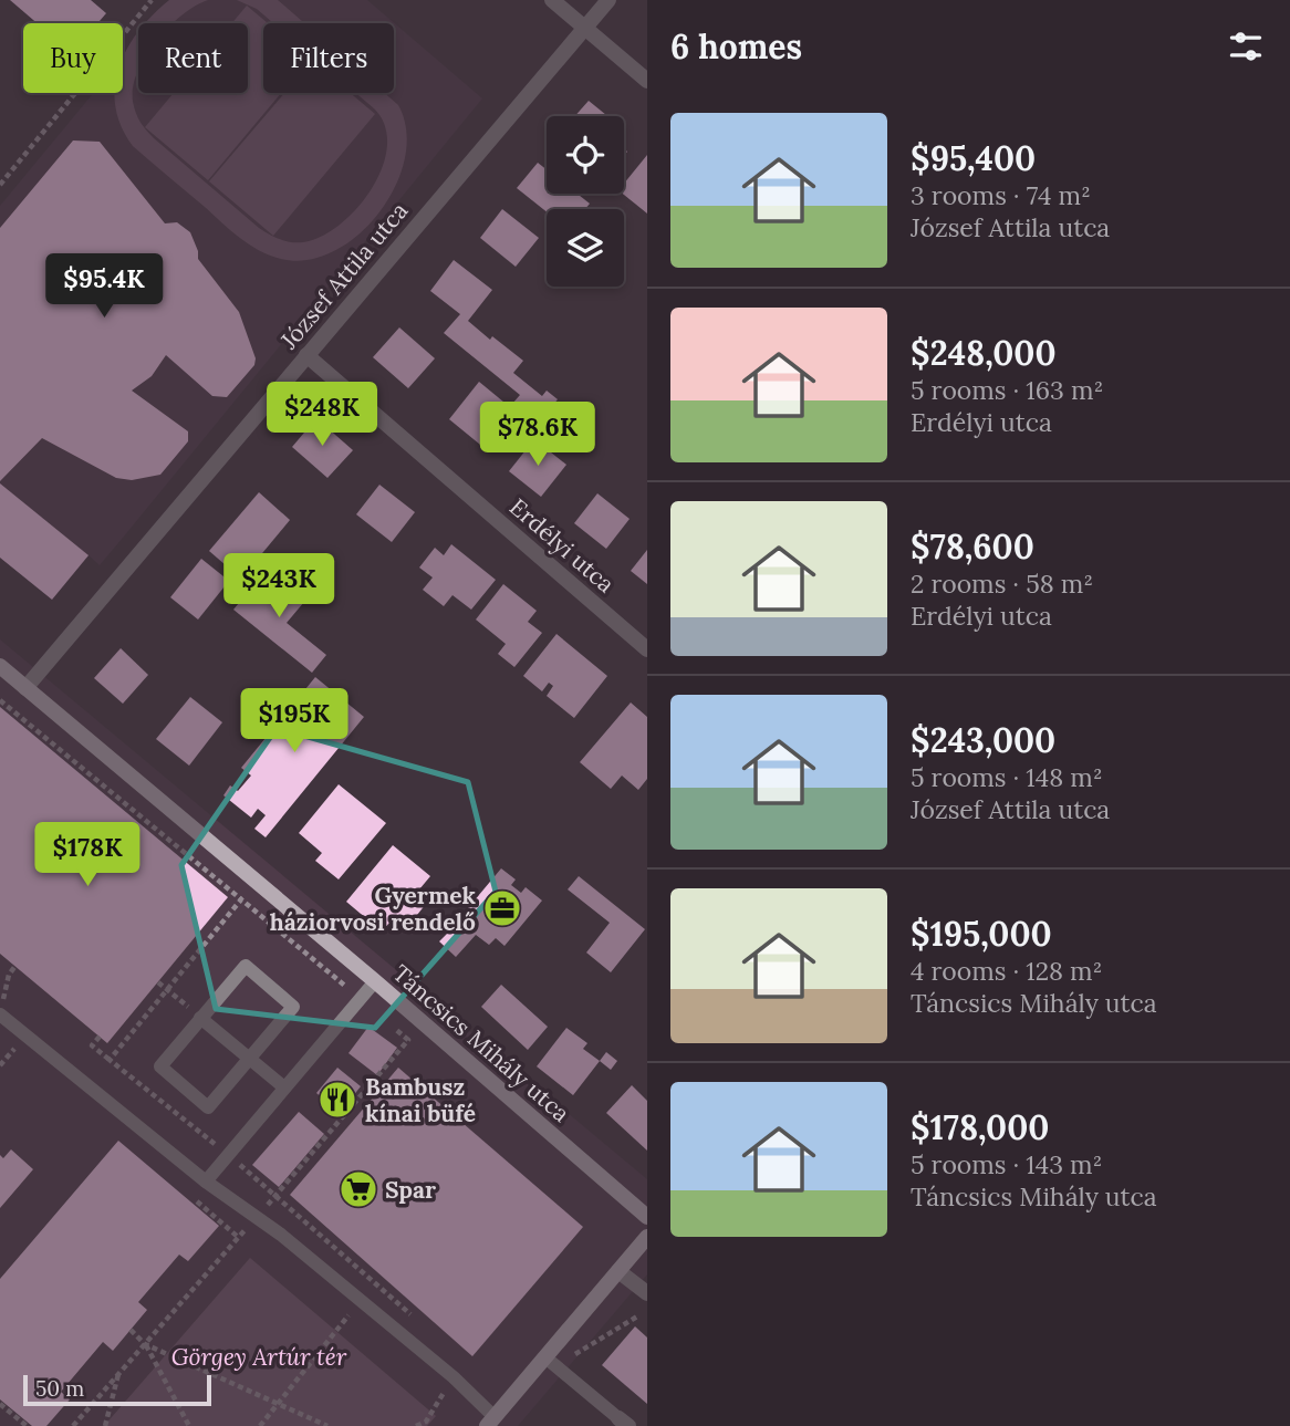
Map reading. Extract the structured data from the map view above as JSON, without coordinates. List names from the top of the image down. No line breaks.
{"streets":{"street":["József Attila utca","Erdélyi utca","Táncsics Mihály utca"]},"crossings":[["József Attila utca","Erdélyi utca"],["József Attila utca","Táncsics Mihály utca"]],"parks":["Görgey Artúr tér"],"places":{"office":["Gyermek háziorvosi rendelő"],"restaurant":["Bambusz kínai büfé"],"supermarket":["Spar"]},"scale_bar":"50 m","page":{"heading":"6 homes","chip":["Buy","Rent","Filters"],"list":[{"name":"$95,400","note":"3 rooms · 74 m² · József Attila utca"},{"name":"$248,000","note":"5 rooms · 163 m² · Erdélyi utca"},{"name":"$78,600","note":"2 rooms · 58 m² · Erdélyi utca"},{"name":"$243,000","note":"5 rooms · 148 m² · József Attila utca"},{"name":"$195,000","note":"4 rooms · 128 m² · Táncsics Mihály utca"},{"name":"$178,000","note":"5 rooms · 143 m² · Táncsics Mihály utca"}],"price":["$95.4K","$248K","$78.6K","$243K","$195K","$178K"],"scale":"50 m"}}
